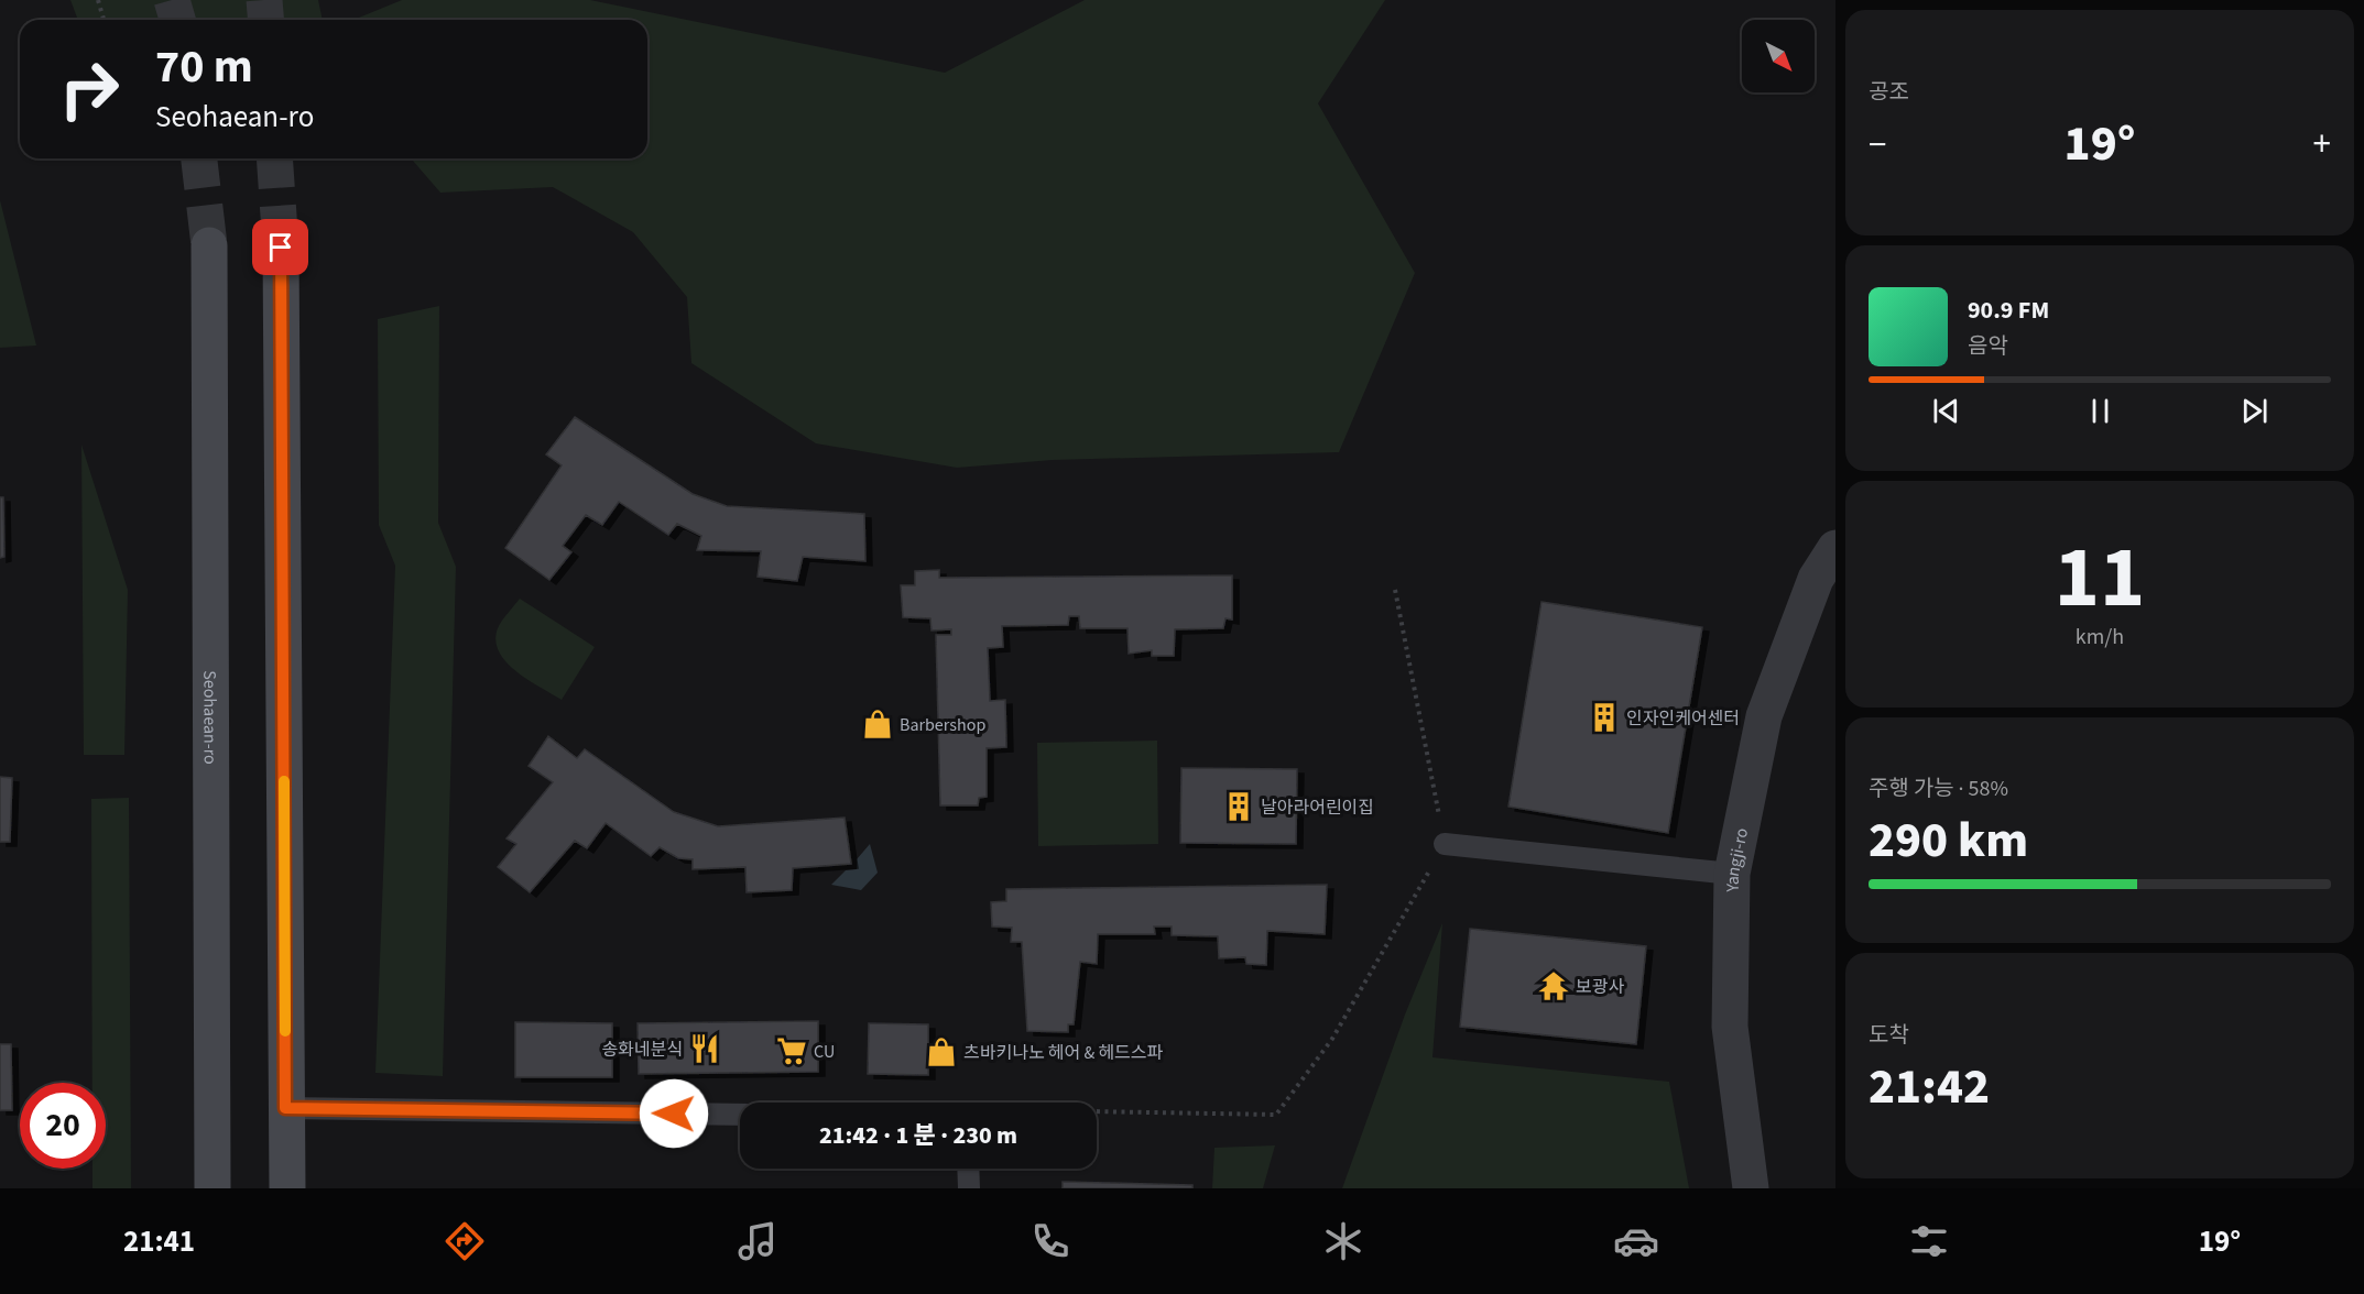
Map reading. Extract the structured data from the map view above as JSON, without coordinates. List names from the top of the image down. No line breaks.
{"streets":{"main road":["Seohaean-ro"],"street":["Yangji-ro"]},"places":{"building":["인자인케어센터","날아라어린이집"],"shop":["Barbershop","츠바키나노 헤어 & 헤드스파"],"temple":["보광사"],"restaurant":["송화네분식"],"supermarket":["CU"]},"north":"bottom right","page":{"tile":["공조",["11","km/h"],["주행 가능 · 58%","290 km"],["도착","21:42"]],"turn":["70 m","Seohaean-ro"],"heat":["−","19°","+"],"song":["90.9 FM","음악"],"limit":"20","trip":"21:42 · 1 분 · 230 m","tabs":["21:41","19°"]}}
